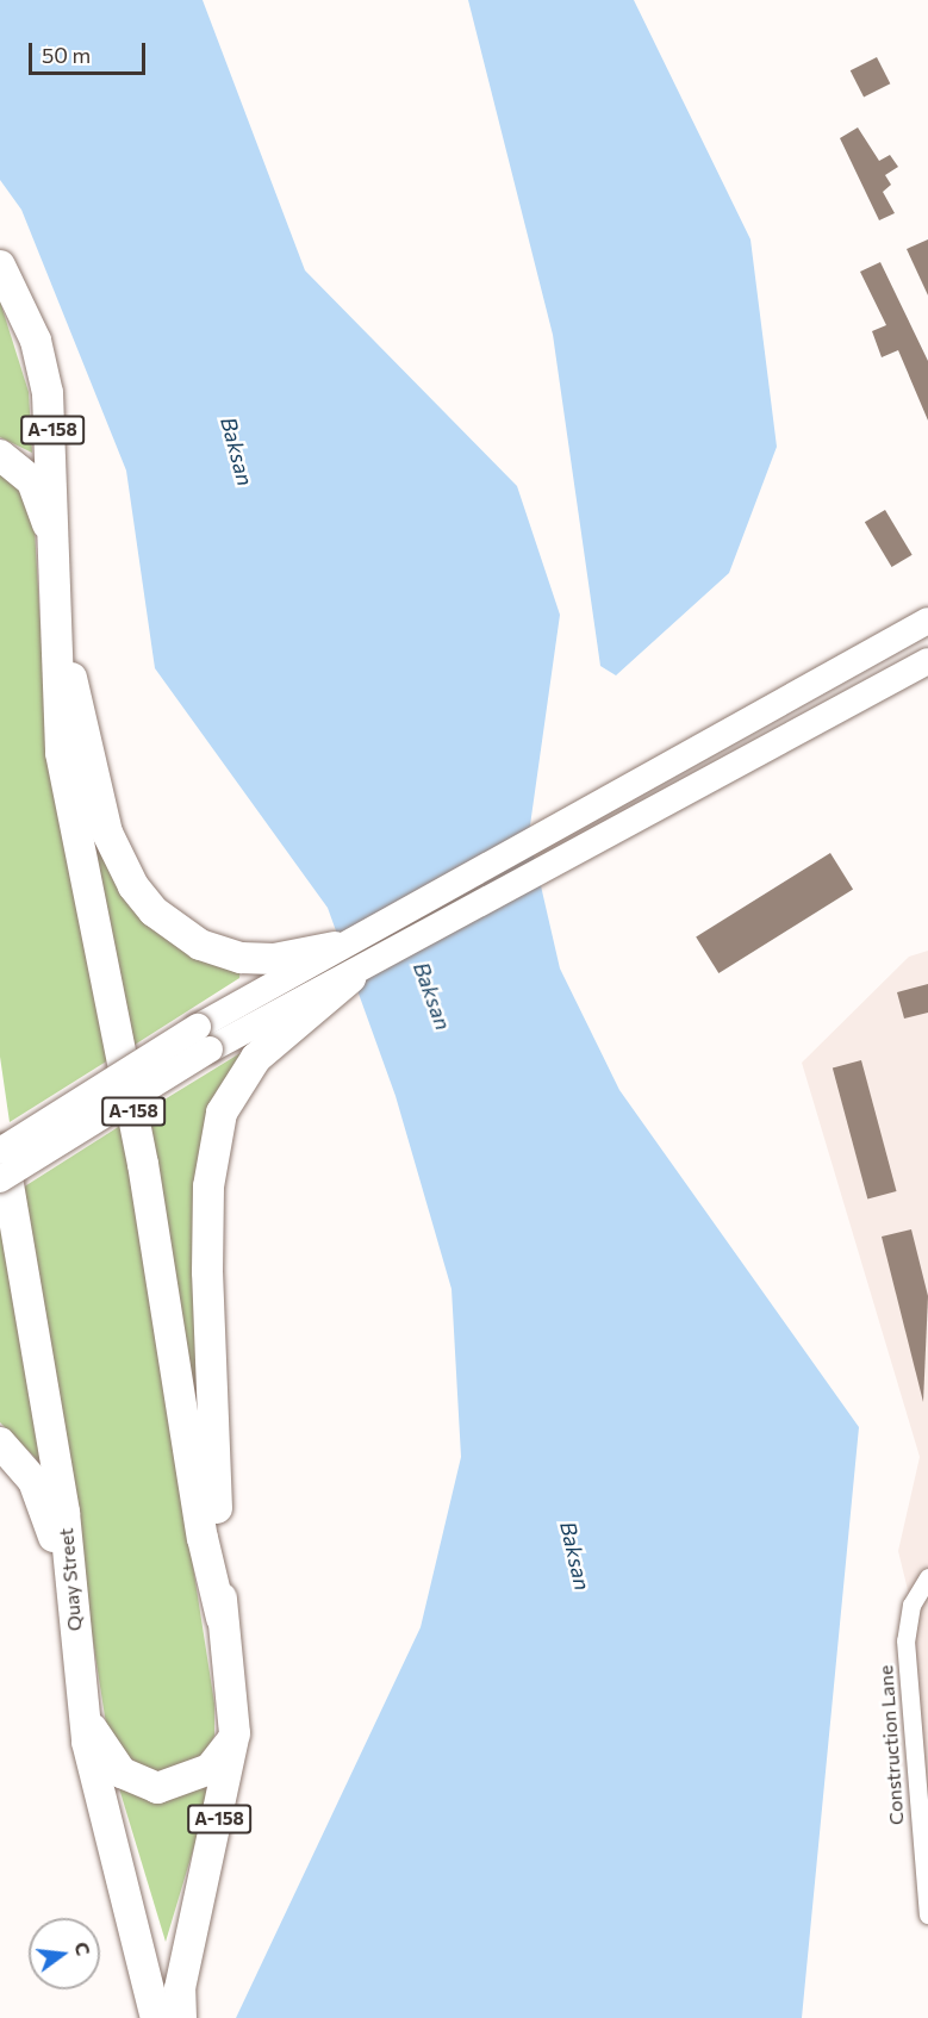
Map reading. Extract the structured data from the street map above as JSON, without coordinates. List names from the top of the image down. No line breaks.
{"streets":{"main road":["А-158","Quay Street"],"street":["Construction Lane"]},"water":["Baksan"],"scale_bar":"50 m","north":"right"}
